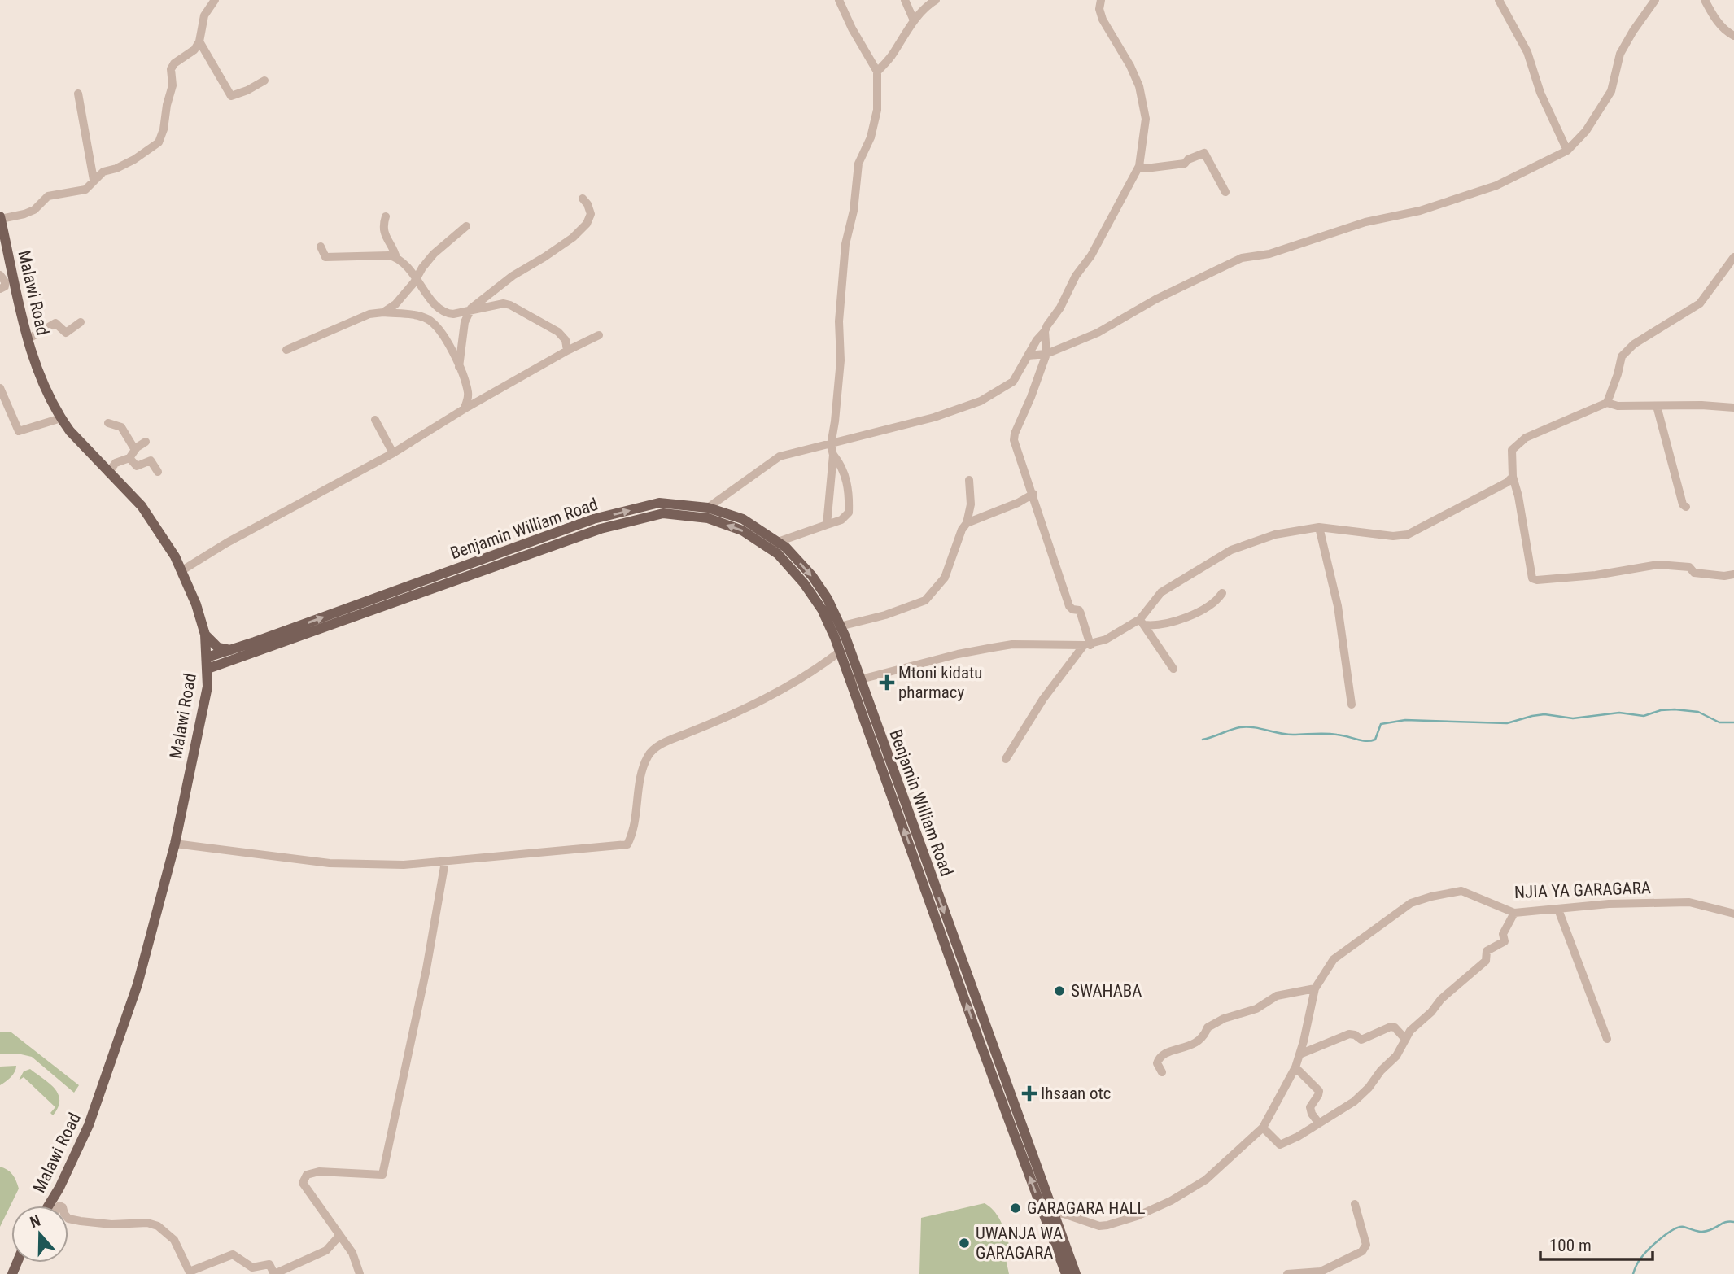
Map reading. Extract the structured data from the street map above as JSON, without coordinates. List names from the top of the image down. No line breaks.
{"streets":{"main road":["Malawi Road","Benjamin William Road"],"street":["NJIA YA GARAGARA"]},"crossings":[["Malawi Road","Benjamin William Road"],["Benjamin William Road","NJIA YA GARAGARA"]],"places":{"health":["Mtoni kidatu pharmacy","Ihsaan otc"],"other":["SWAHABA","GARAGARA HALL","UWANJA WA GARAGARA"]},"scale_bar":"100 m","north":"top"}
